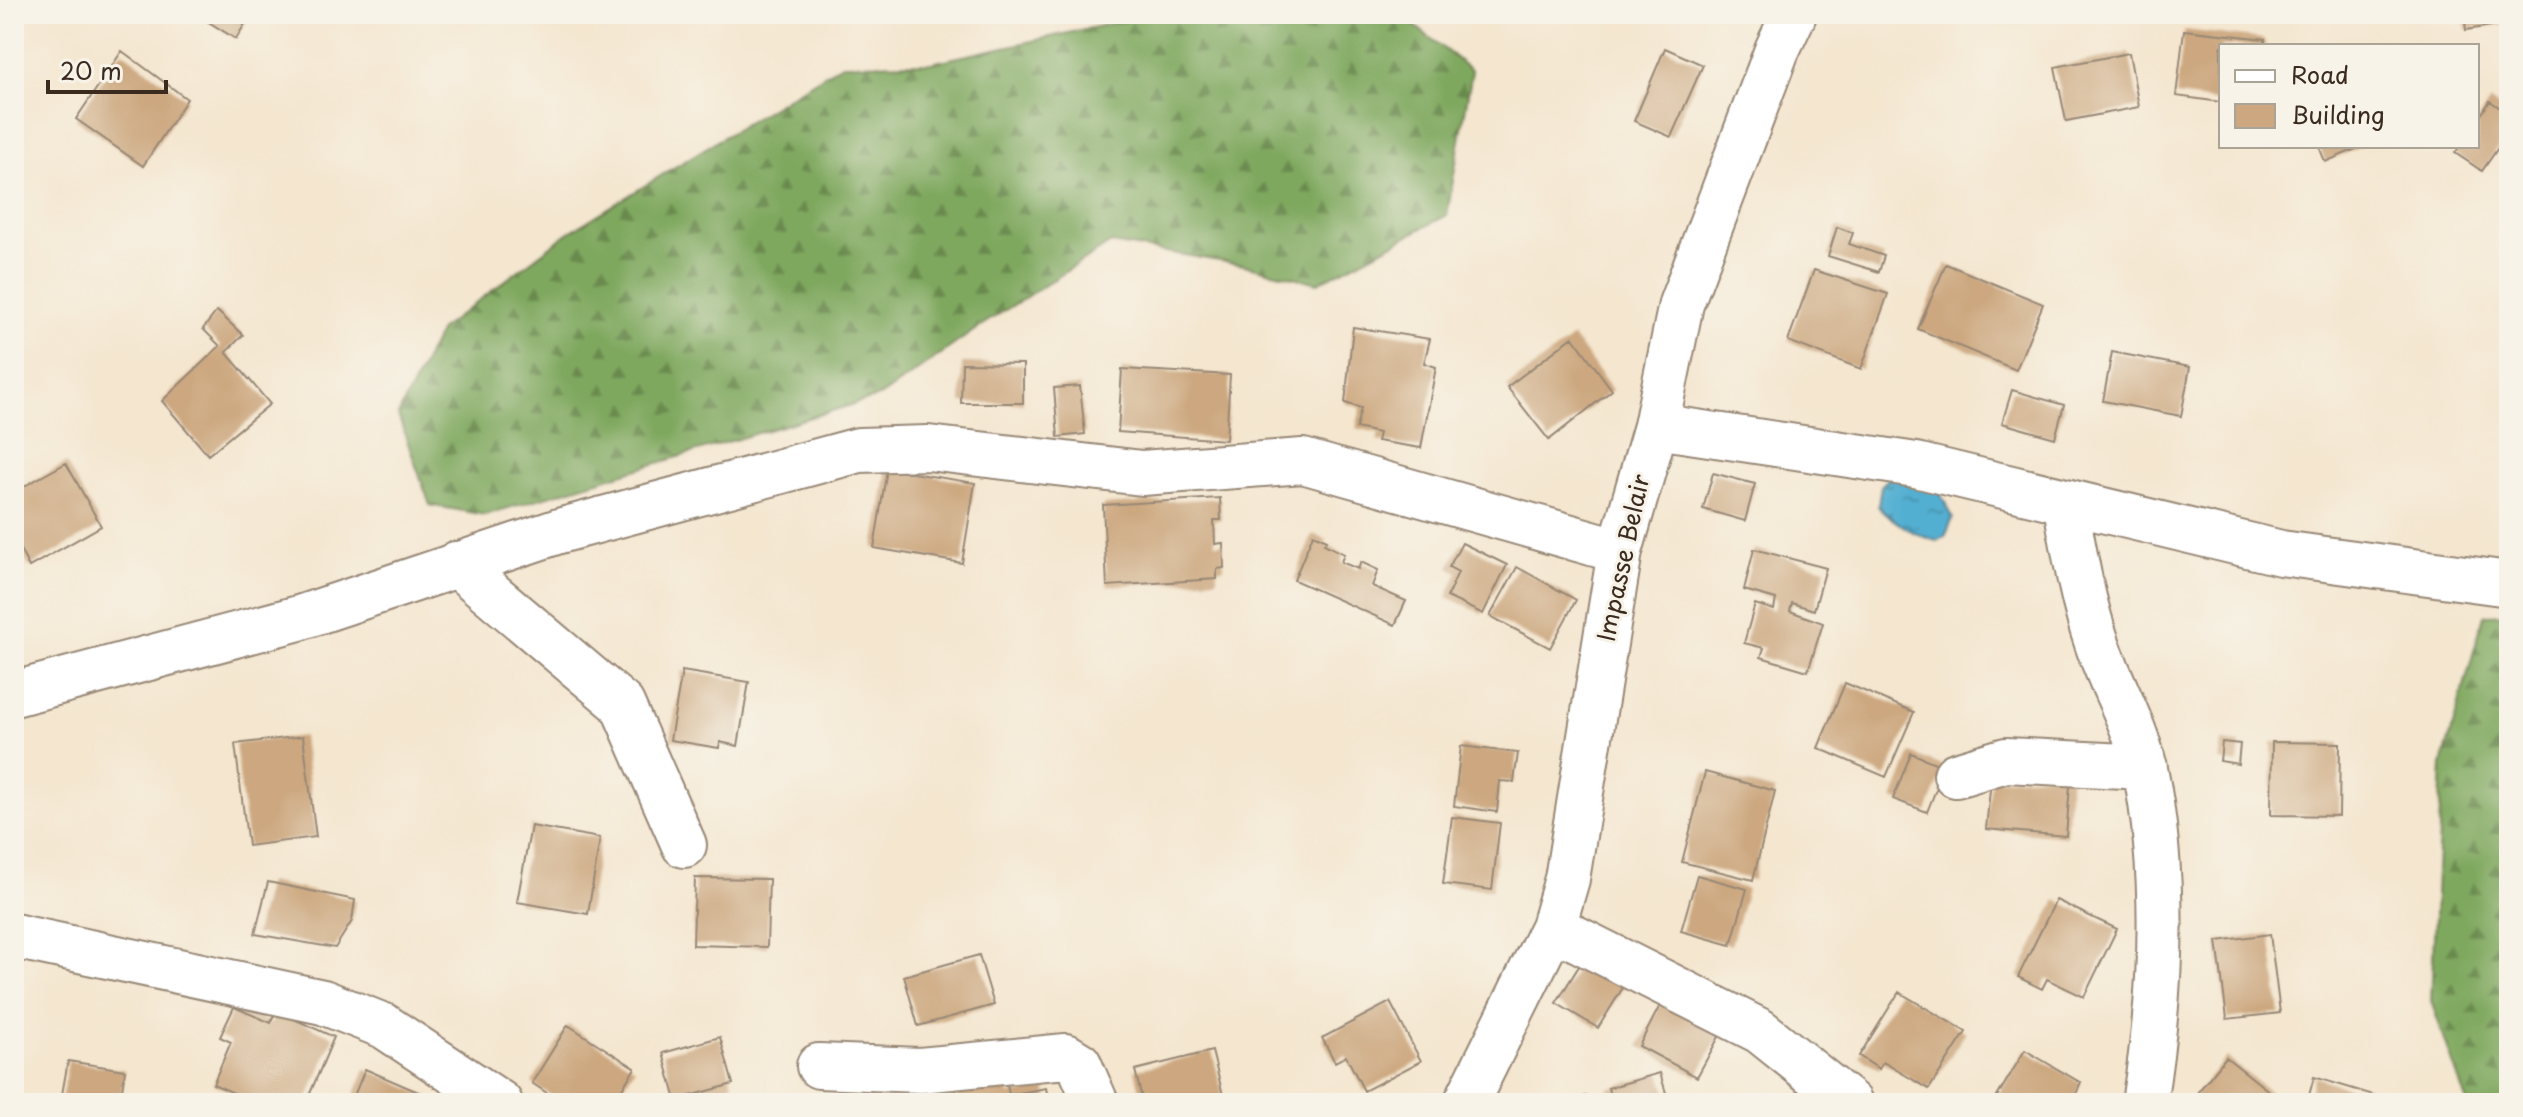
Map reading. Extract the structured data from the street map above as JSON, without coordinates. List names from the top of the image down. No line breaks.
{"streets":{"street":["Impasse Belair"]},"legend":["Road","Building"],"scale_bar":"20 m"}
